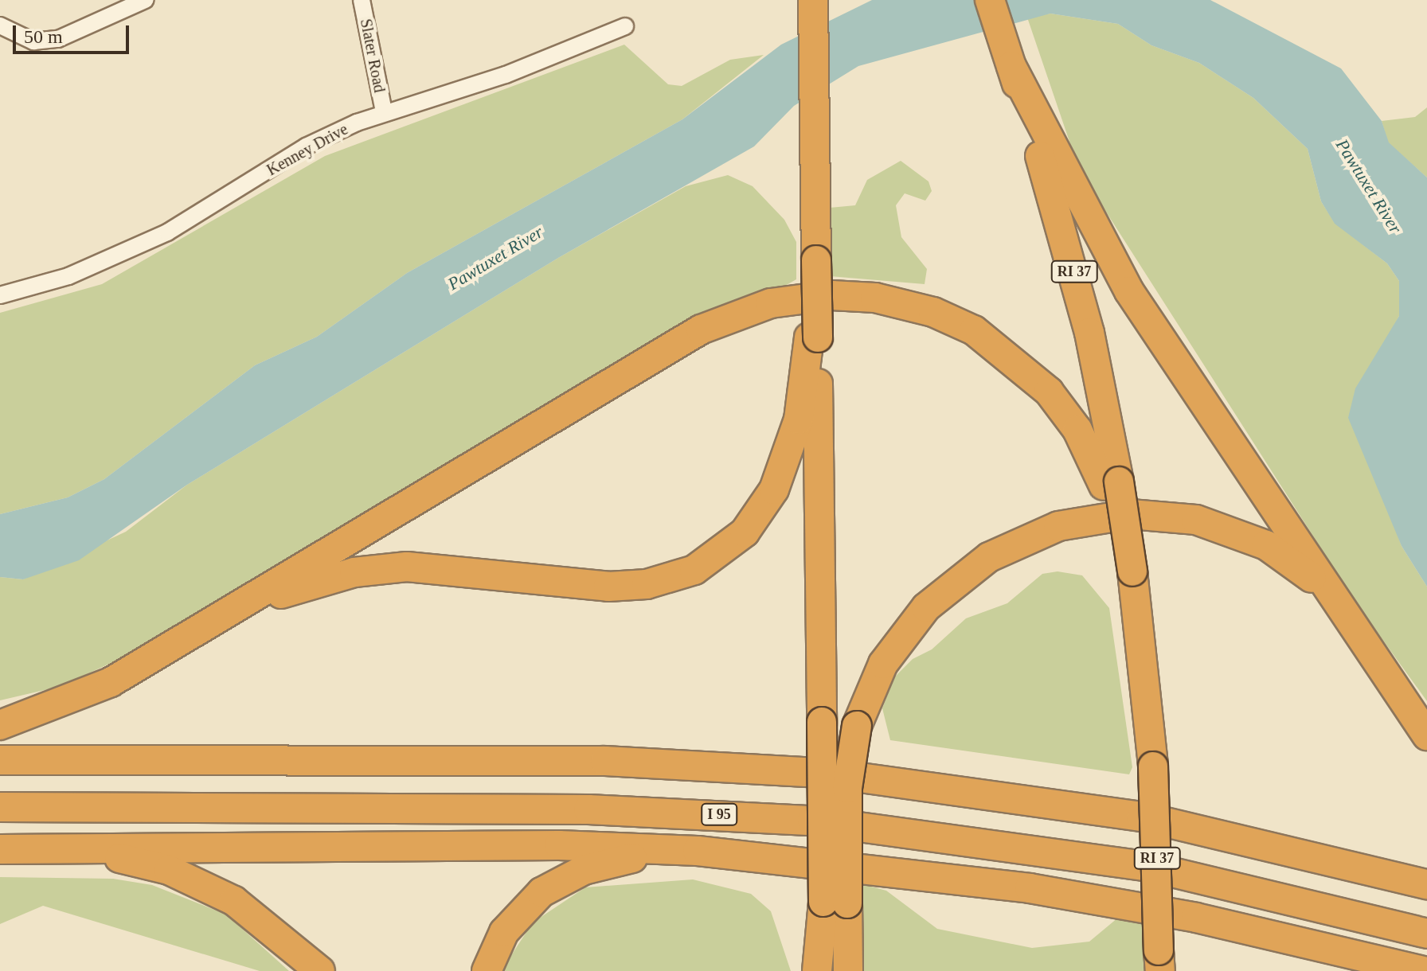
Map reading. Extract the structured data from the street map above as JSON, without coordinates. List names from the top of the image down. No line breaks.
{"streets":{"highway":["RI 37","I 95"],"street":["Slater Road","Kenney Drive"]},"crossings":[["Slater Road","Kenney Drive"]],"water":["Pawtuxet River"],"scale_bar":"50 m"}
